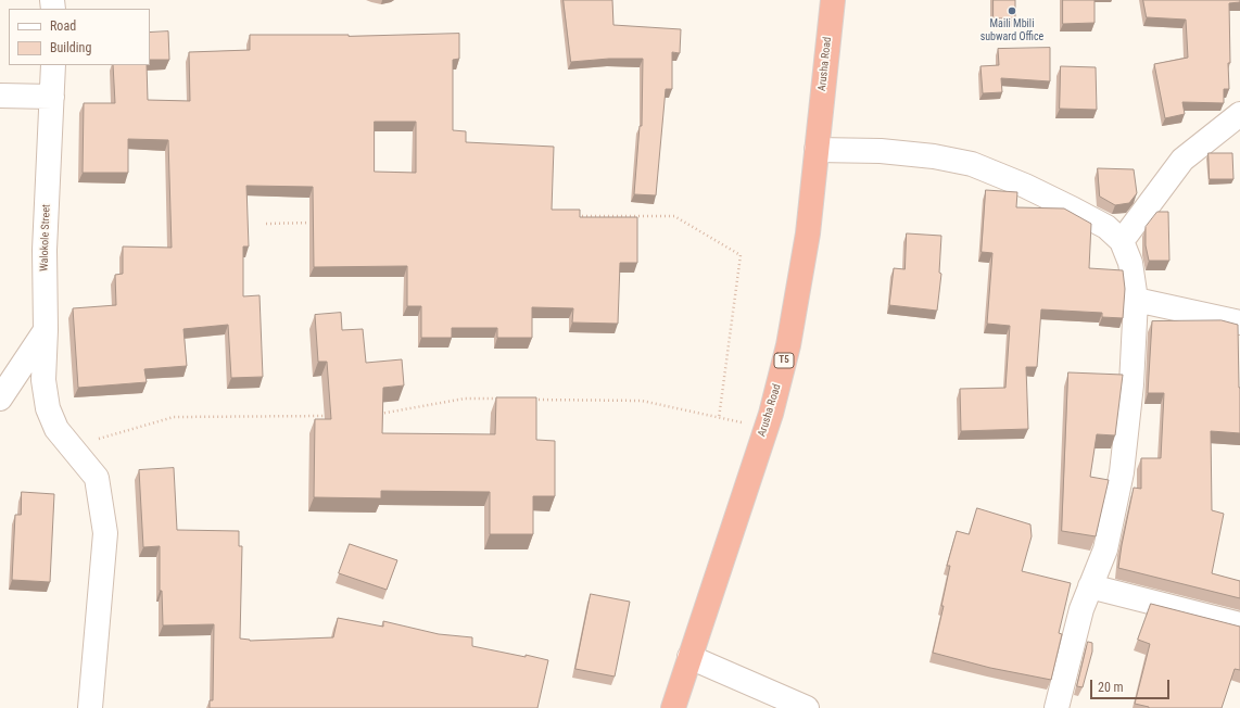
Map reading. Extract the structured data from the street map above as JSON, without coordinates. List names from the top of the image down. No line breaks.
{"streets":{"highway":["Arusha Road","T5"],"street":["Walokole Street"]},"places":["Maili Mbili subward Office"],"legend":["Road","Building"],"scale_bar":"20 m"}
